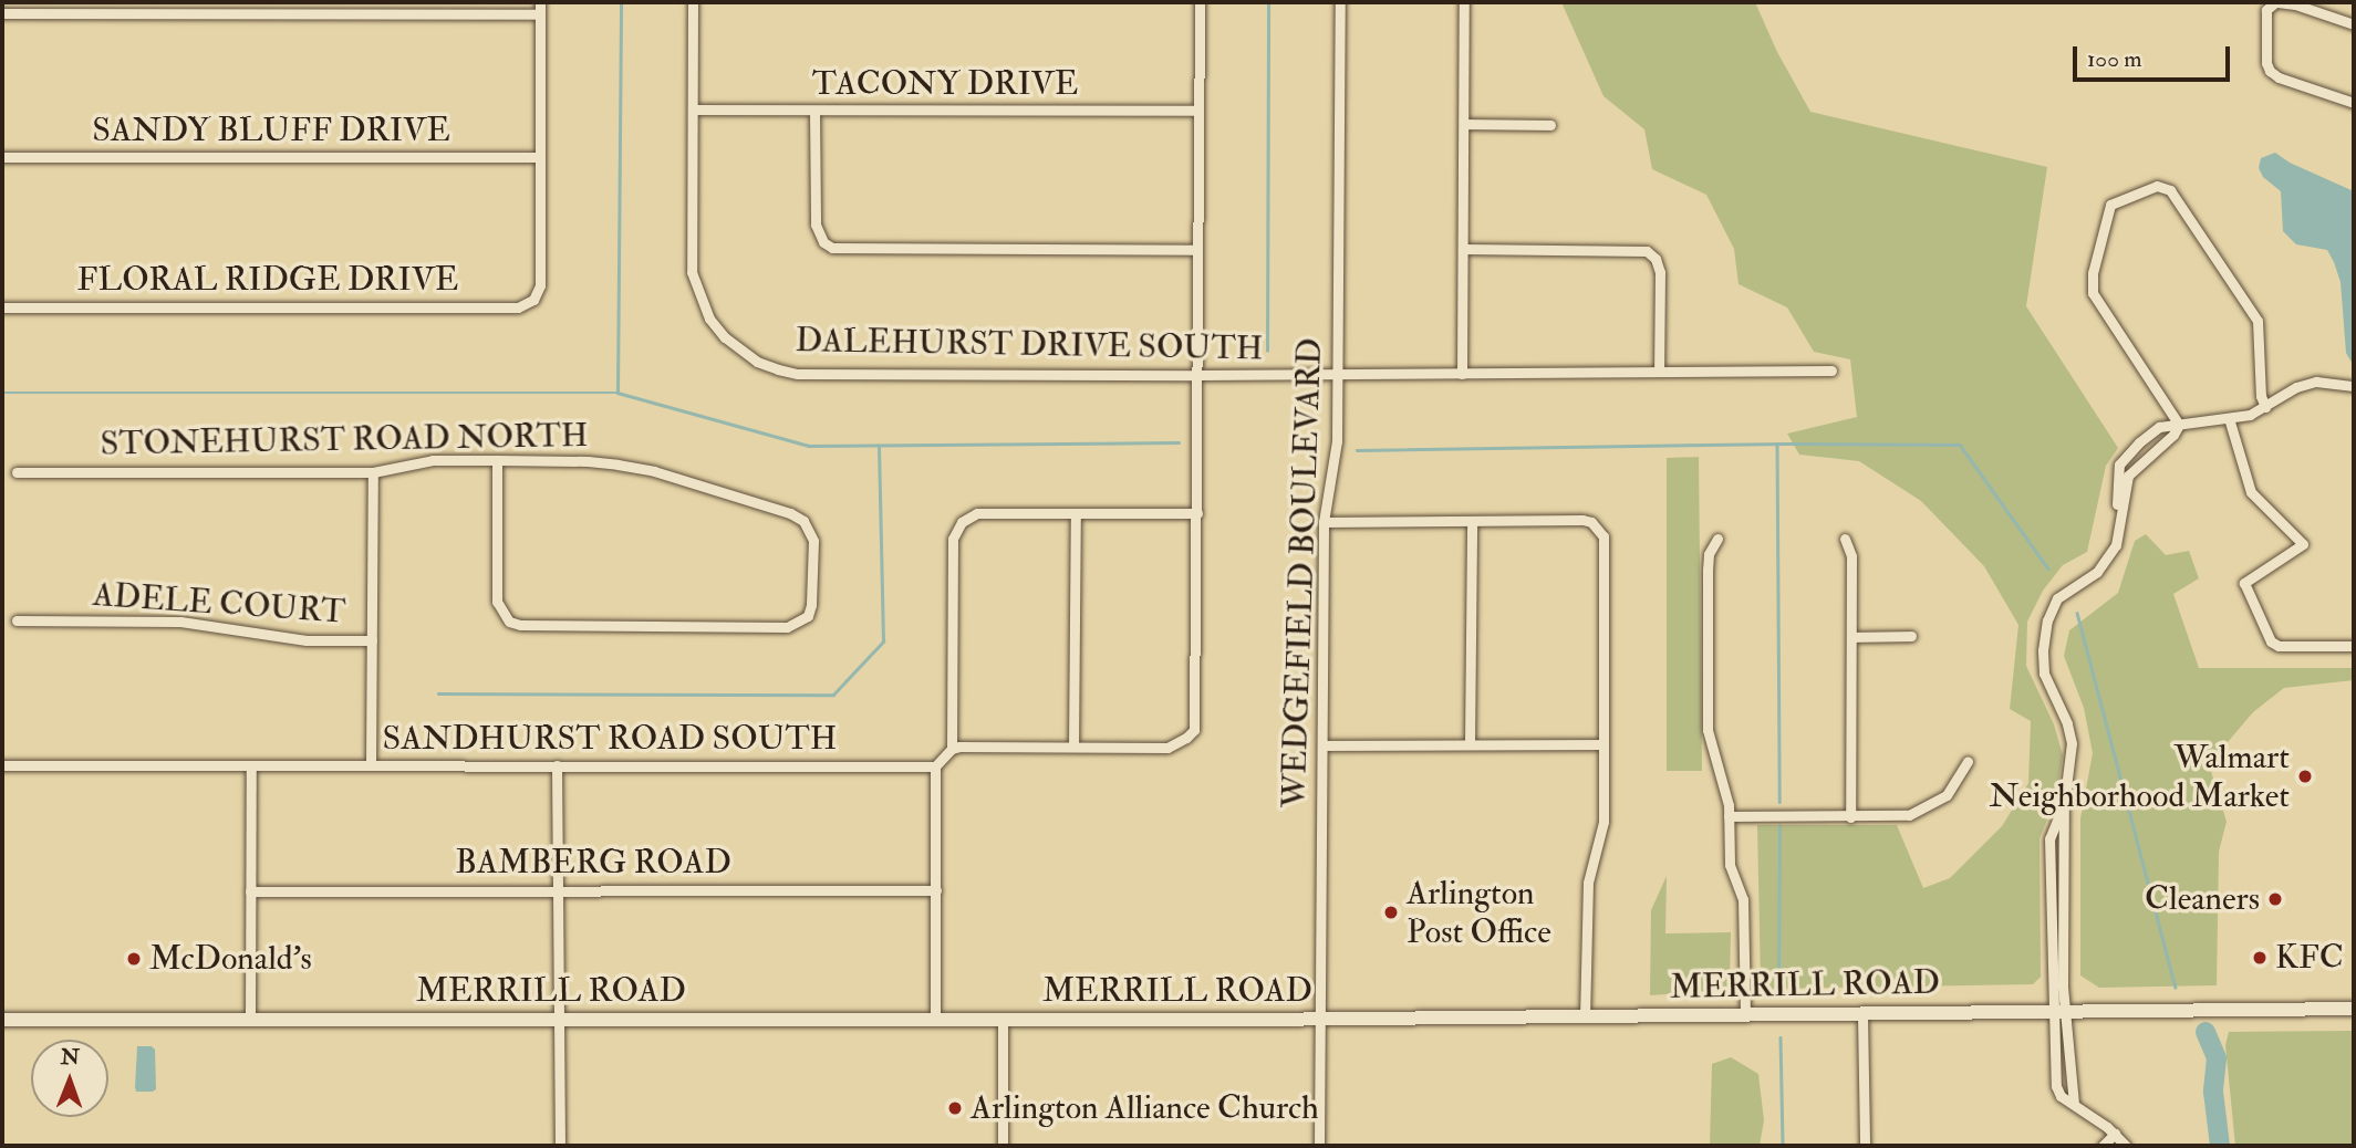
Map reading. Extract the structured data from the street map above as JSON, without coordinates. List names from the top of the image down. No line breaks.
{"streets":{"main road":["MERRILL ROAD"],"street":["TACONY DRIVE","SANDY BLUFF DRIVE","FLORAL RIDGE DRIVE","DALEHURST DRIVE SOUTH","STONEHURST ROAD NORTH","WEDGEFIELD BOULEVARD","ADELE COURT","SANDHURST ROAD SOUTH","BAMBERG ROAD"]},"crossings":[["TACONY DRIVE","DALEHURST DRIVE SOUTH"],["SANDY BLUFF DRIVE","FLORAL RIDGE DRIVE"],["DALEHURST DRIVE SOUTH","WEDGEFIELD BOULEVARD"],["WEDGEFIELD BOULEVARD","MERRILL ROAD"]],"places":["Walmart Neighborhood Market","Cleaners","Arlington Post Office","KFC","McDonald's","Arlington Alliance Church"],"scale_bar":"100 m","north":"top"}
